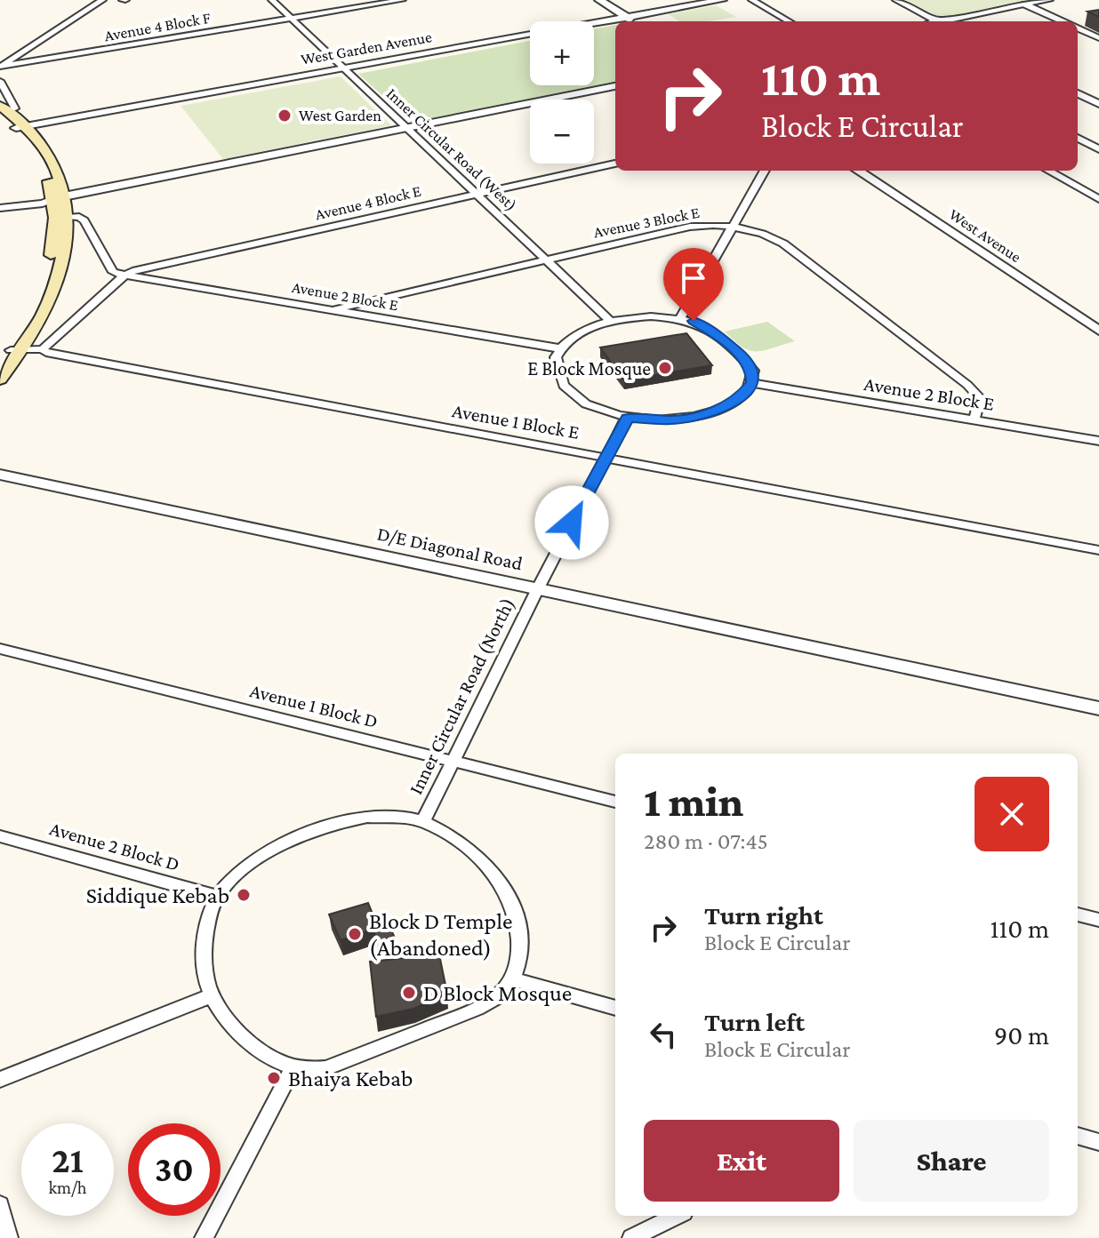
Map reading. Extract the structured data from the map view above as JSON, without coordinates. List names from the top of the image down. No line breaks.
{"streets":{"street":["Avenue 4 Block F","West Garden Avenue","Inner Circular Road (West)","Avenue 4 Block E","Avenue 3 Block E","West Avenue","Avenue 2 Block E","Avenue 1 Block E","D/E Diagonal Road","Inner Circular Road (North)","Avenue 1 Block D","Avenue 2 Block D"]},"crossings":[["Avenue 4 Block F","Inner Circular Road (West)"],["West Garden Avenue","Inner Circular Road (West)"],["Inner Circular Road (West)","Avenue 4 Block E"],["Inner Circular Road (West)","Avenue 3 Block E"],["Avenue 4 Block E","Avenue 2 Block E"],["Avenue 3 Block E","Avenue 2 Block E"],["D/E Diagonal Road","Inner Circular Road (North)"],["Inner Circular Road (North)","Avenue 1 Block D"]],"places":["West Garden","E Block Mosque","Siddique Kebab","Block D Temple (Abandoned)","D Block Mosque","Bhaiya Kebab"],"page":{"map_buttons":["+","−"],"turn":["110 m","Block E Circular"],"heading":["1 min","280 m · 07:45"],"list":[{"name":"Turn right","note":"Block E Circular","value":"110 m"},{"name":"Turn left","note":"Block E Circular","value":"90 m"}],"buttons":["Exit","Share"],"speed":"21 km/h","limit":"30"}}
